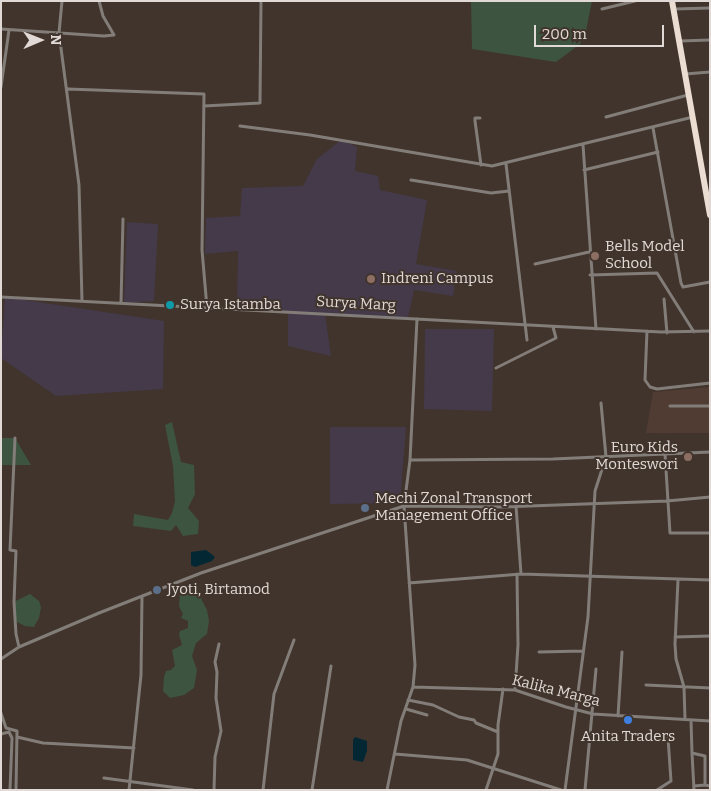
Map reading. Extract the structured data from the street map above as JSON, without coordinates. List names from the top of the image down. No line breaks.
{"streets":{"street":["Surya Marg","Kalika Marga"]},"places":["Bells Model School","Indreni Campus","Surya Istamba","Euro Kids Monteswori","Mechi Zonal Transport Management Office","Jyoti, Birtamod","Anita Traders"],"scale_bar":"200 m","north":"right"}
